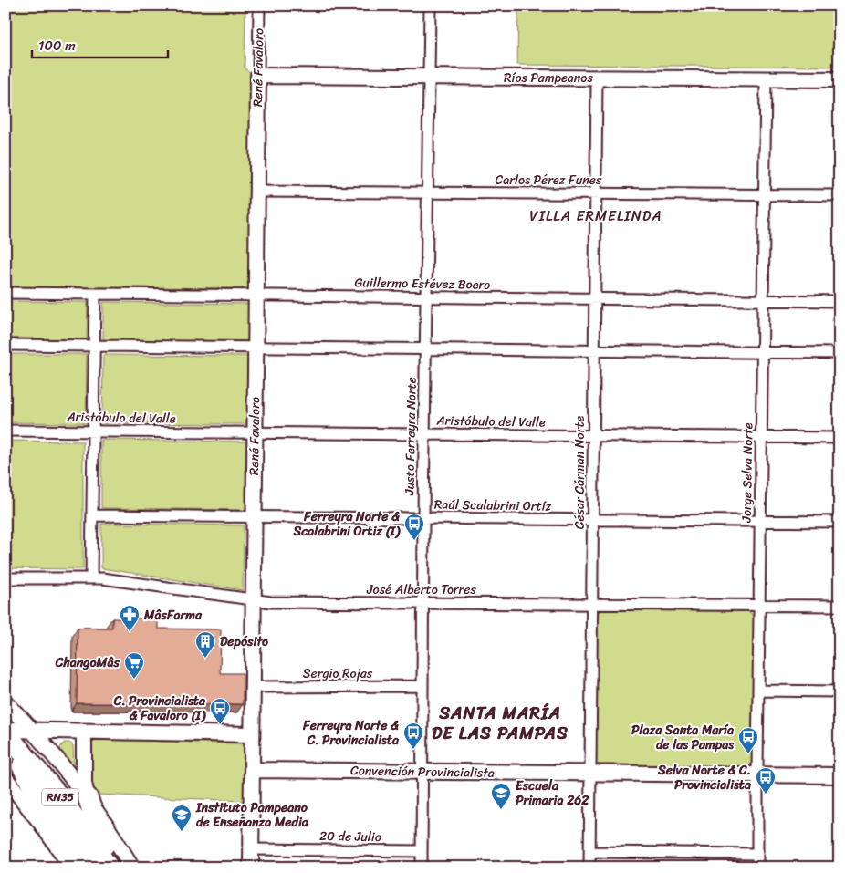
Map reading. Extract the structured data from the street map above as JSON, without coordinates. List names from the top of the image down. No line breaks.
{"streets":{"highway":["RN35"],"street":["René Favaloro","Ríos Pampeanos","Carlos Pérez Funes","Guillermo Estévez Boero","Aristóbulo del Valle","Justo Ferreyra Norte","César Cárman Norte","Jorge Selva Norte","Raúl Scalabrini Ortíz","José Alberto Torres","Sergio Rojas","Convención Provincialista","20 de Julio"]},"crossings":[["René Favaloro","Ríos Pampeanos"],["René Favaloro","Carlos Pérez Funes"],["René Favaloro","Guillermo Estévez Boero"],["René Favaloro","Aristóbulo del Valle"],["René Favaloro","Raúl Scalabrini Ortíz"],["René Favaloro","José Alberto Torres"],["René Favaloro","Sergio Rojas"],["René Favaloro","Convención Provincialista"],["René Favaloro","20 de Julio"],["Ríos Pampeanos","Justo Ferreyra Norte"],["Ríos Pampeanos","César Cárman Norte"],["Ríos Pampeanos","Jorge Selva Norte"],["Carlos Pérez Funes","Justo Ferreyra Norte"],["Carlos Pérez Funes","César Cárman Norte"],["Carlos Pérez Funes","Jorge Selva Norte"],["Guillermo Estévez Boero","Justo Ferreyra Norte"],["Guillermo Estévez Boero","César Cárman Norte"],["Guillermo Estévez Boero","Jorge Selva Norte"],["Aristóbulo del Valle","Justo Ferreyra Norte"],["Aristóbulo del Valle","César Cárman Norte"],["Aristóbulo del Valle","Jorge Selva Norte"],["Justo Ferreyra Norte","Raúl Scalabrini Ortíz"],["Justo Ferreyra Norte","José Alberto Torres"],["Justo Ferreyra Norte","Sergio Rojas"],["Justo Ferreyra Norte","Convención Provincialista"],["Justo Ferreyra Norte","20 de Julio"],["César Cárman Norte","Raúl Scalabrini Ortíz"],["César Cárman Norte","José Alberto Torres"],["César Cárman Norte","Convención Provincialista"],["Jorge Selva Norte","Raúl Scalabrini Ortíz"],["Jorge Selva Norte","José Alberto Torres"],["Jorge Selva Norte","Convención Provincialista"]],"districts":["VILLA ERMELINDA","SANTA MARÍA DE LAS PAMPAS"],"places":{"bus stop":["Ferreyra Norte & Scalabrini Ortiz (I)","C. Provincialista & Favaloro (I)","Ferreyra Norte & C. Provincialista","Plaza Santa María de las Pampas","Selva Norte & C. Provincialista"],"pharmacy":["MâsFarma"],"building":["Depósito"],"supermarket":["ChangoMâs"],"school or university":["Escuela Primaria 262","Instituto Pampeano de Enseñanza Media"]},"scale_bar":"100 m"}
